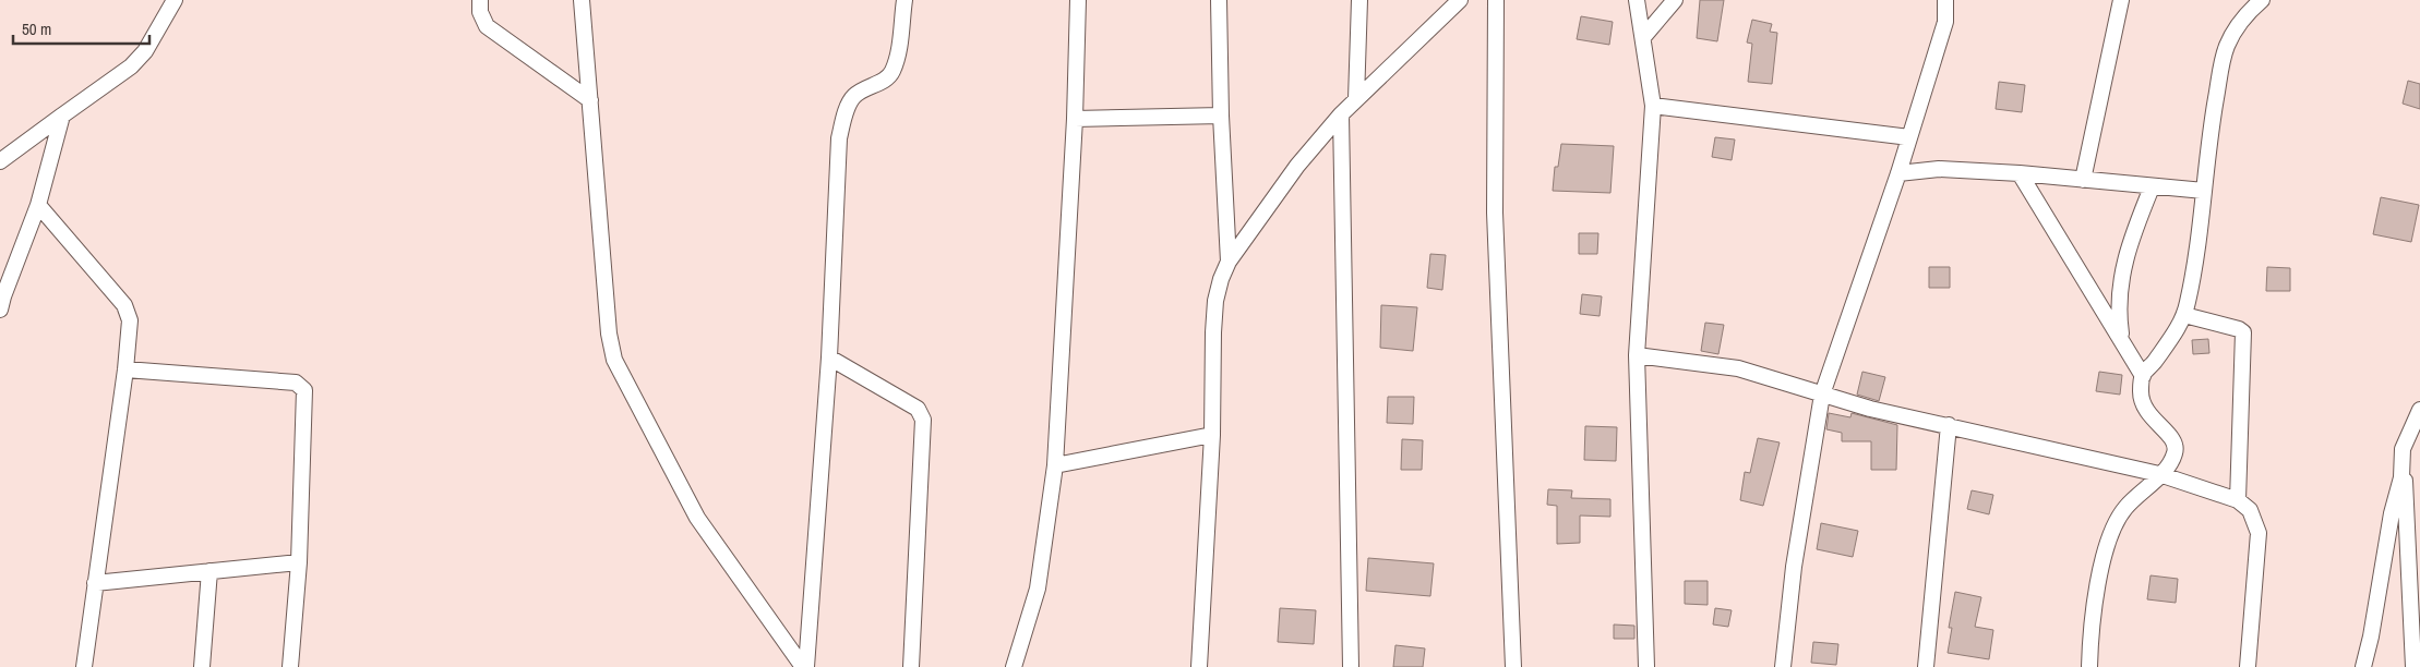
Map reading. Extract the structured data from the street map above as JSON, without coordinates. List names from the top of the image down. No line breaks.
{"scale_bar":"50 m"}
